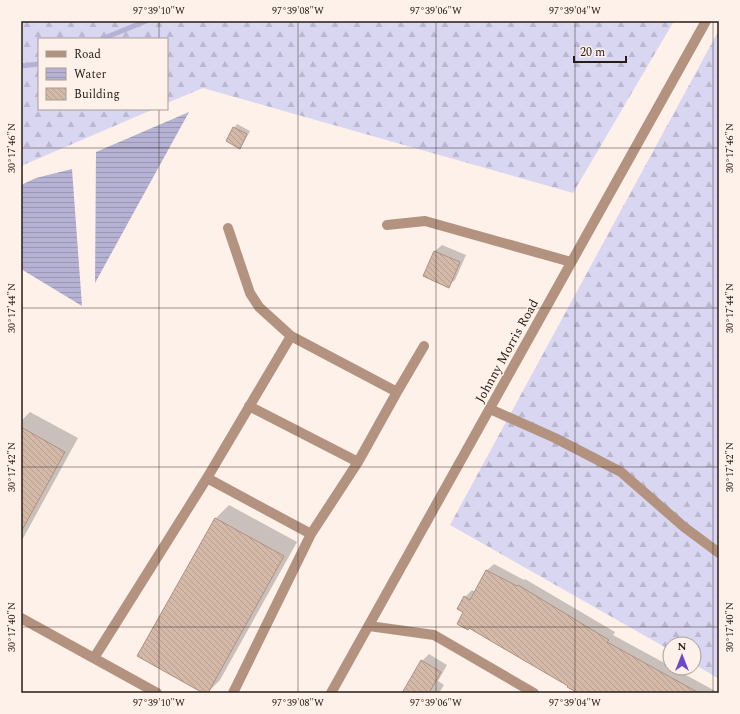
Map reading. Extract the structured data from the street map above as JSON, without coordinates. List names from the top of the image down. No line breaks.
{"streets":{"street":["Johnny Morris Road"]},"legend":["Road","Water","Building"],"scale_bar":"20 m","north":"top","coordinates":["97°39'10\"W","97°39'08\"W","97°39'06\"W","97°39'04\"W","30°17'46\"N","30°17'44\"N","30°17'42\"N","30°17'40\"N"]}
